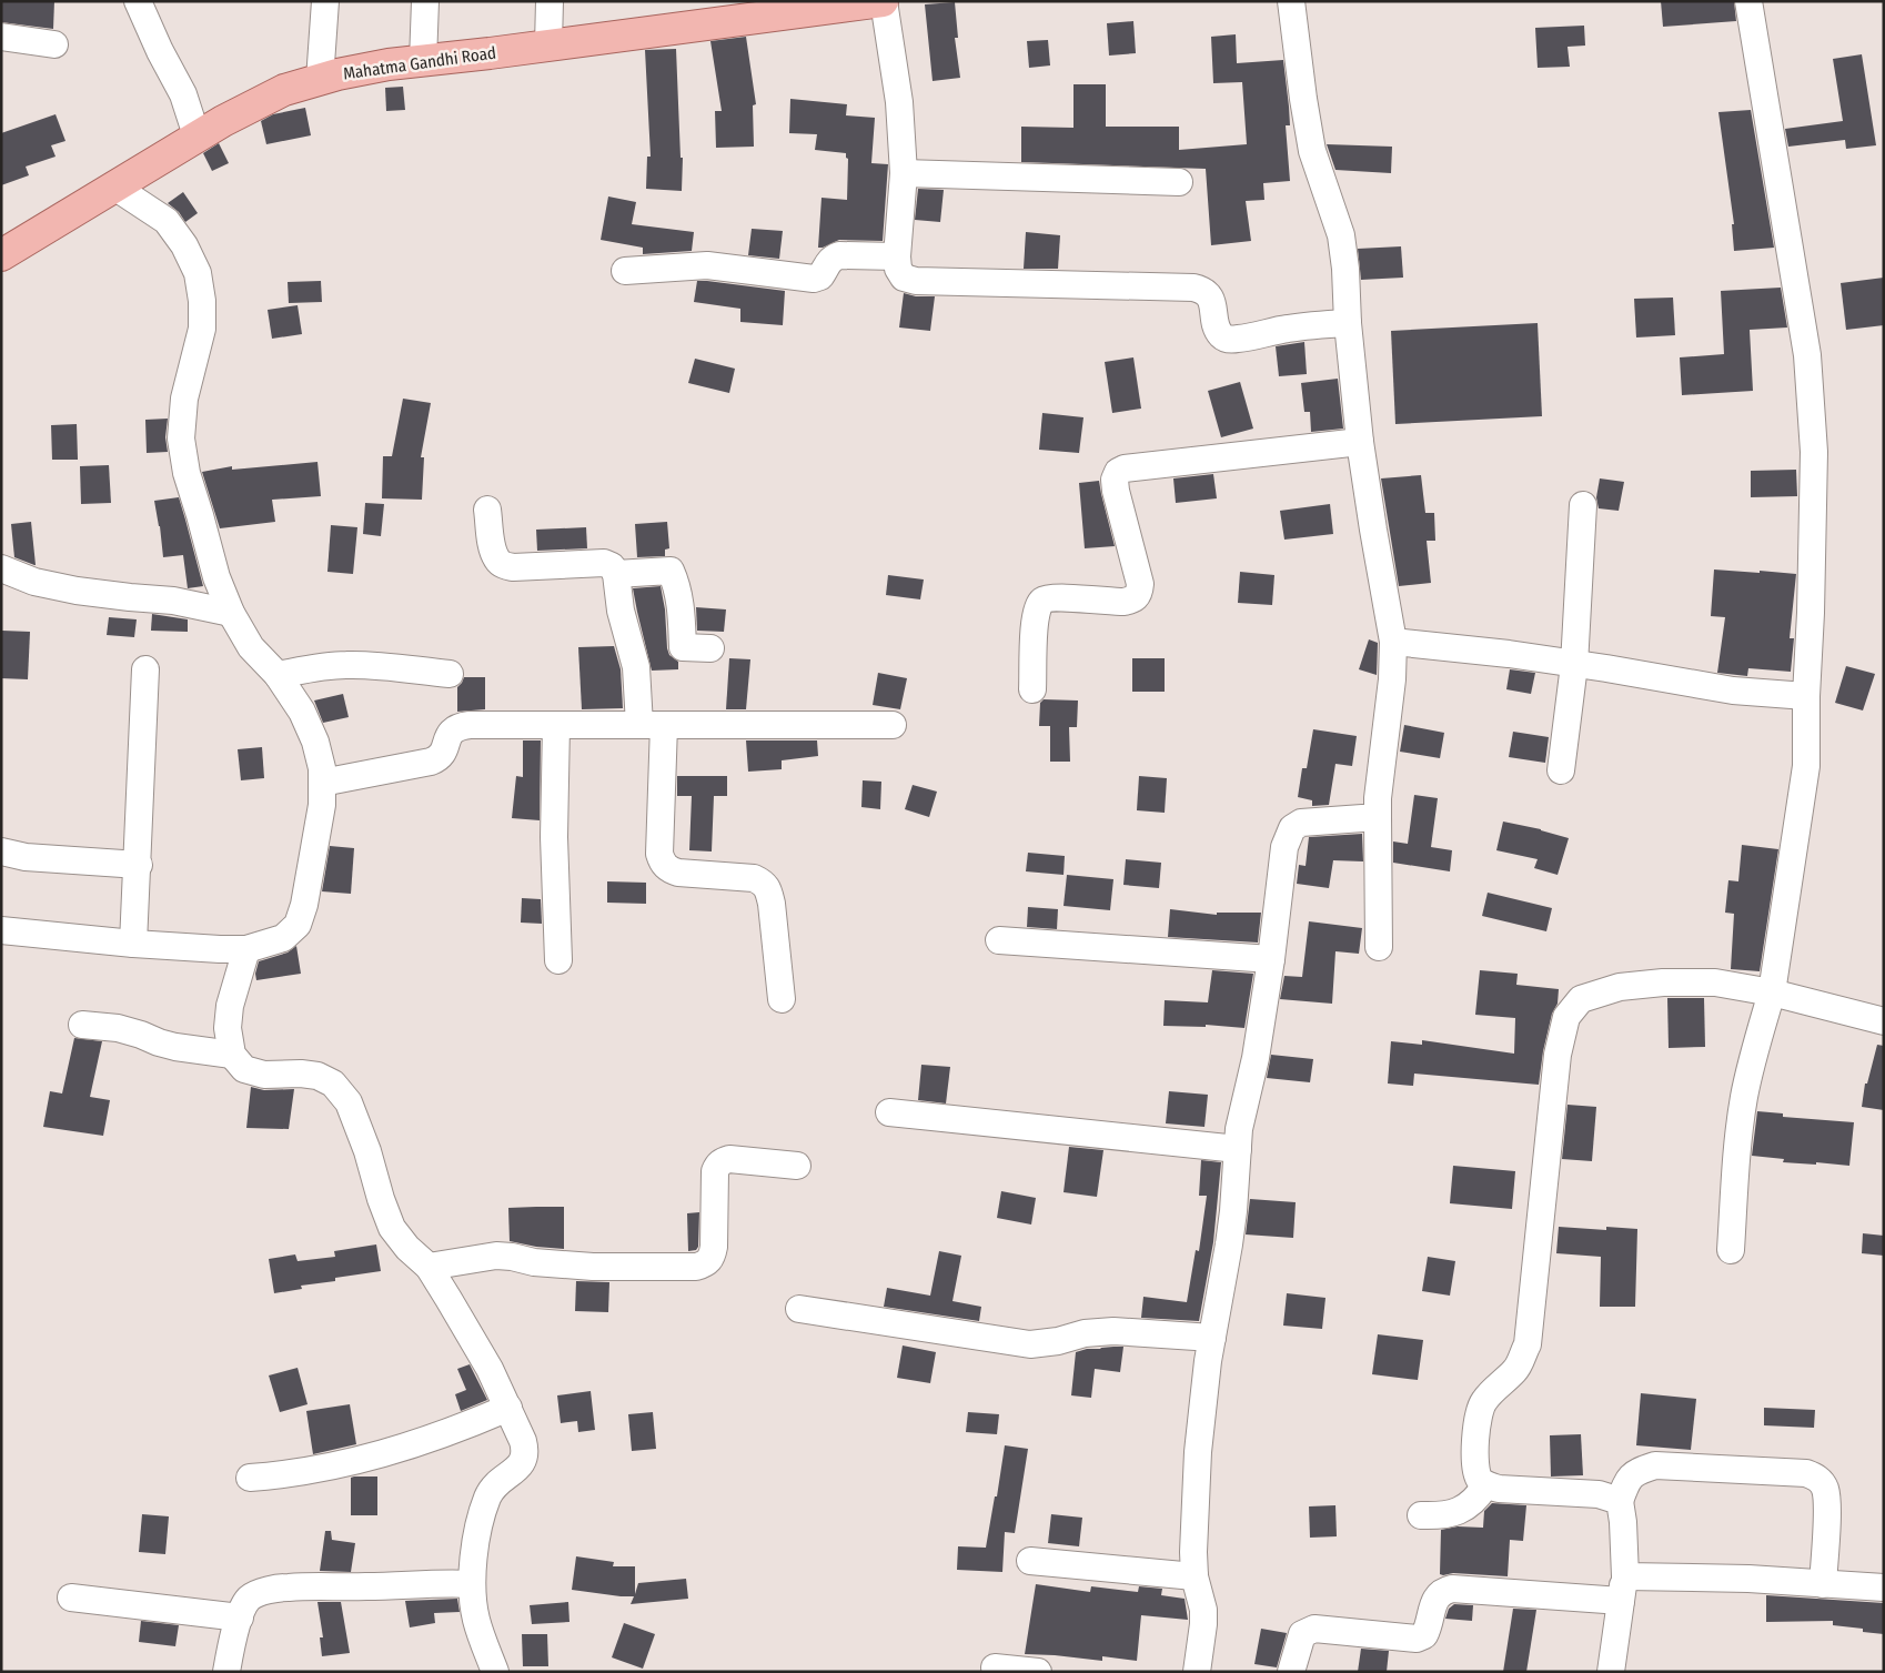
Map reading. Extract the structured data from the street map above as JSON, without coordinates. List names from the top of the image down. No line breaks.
{"streets":{"main road":["Mahatma Gandhi Road"]}}
